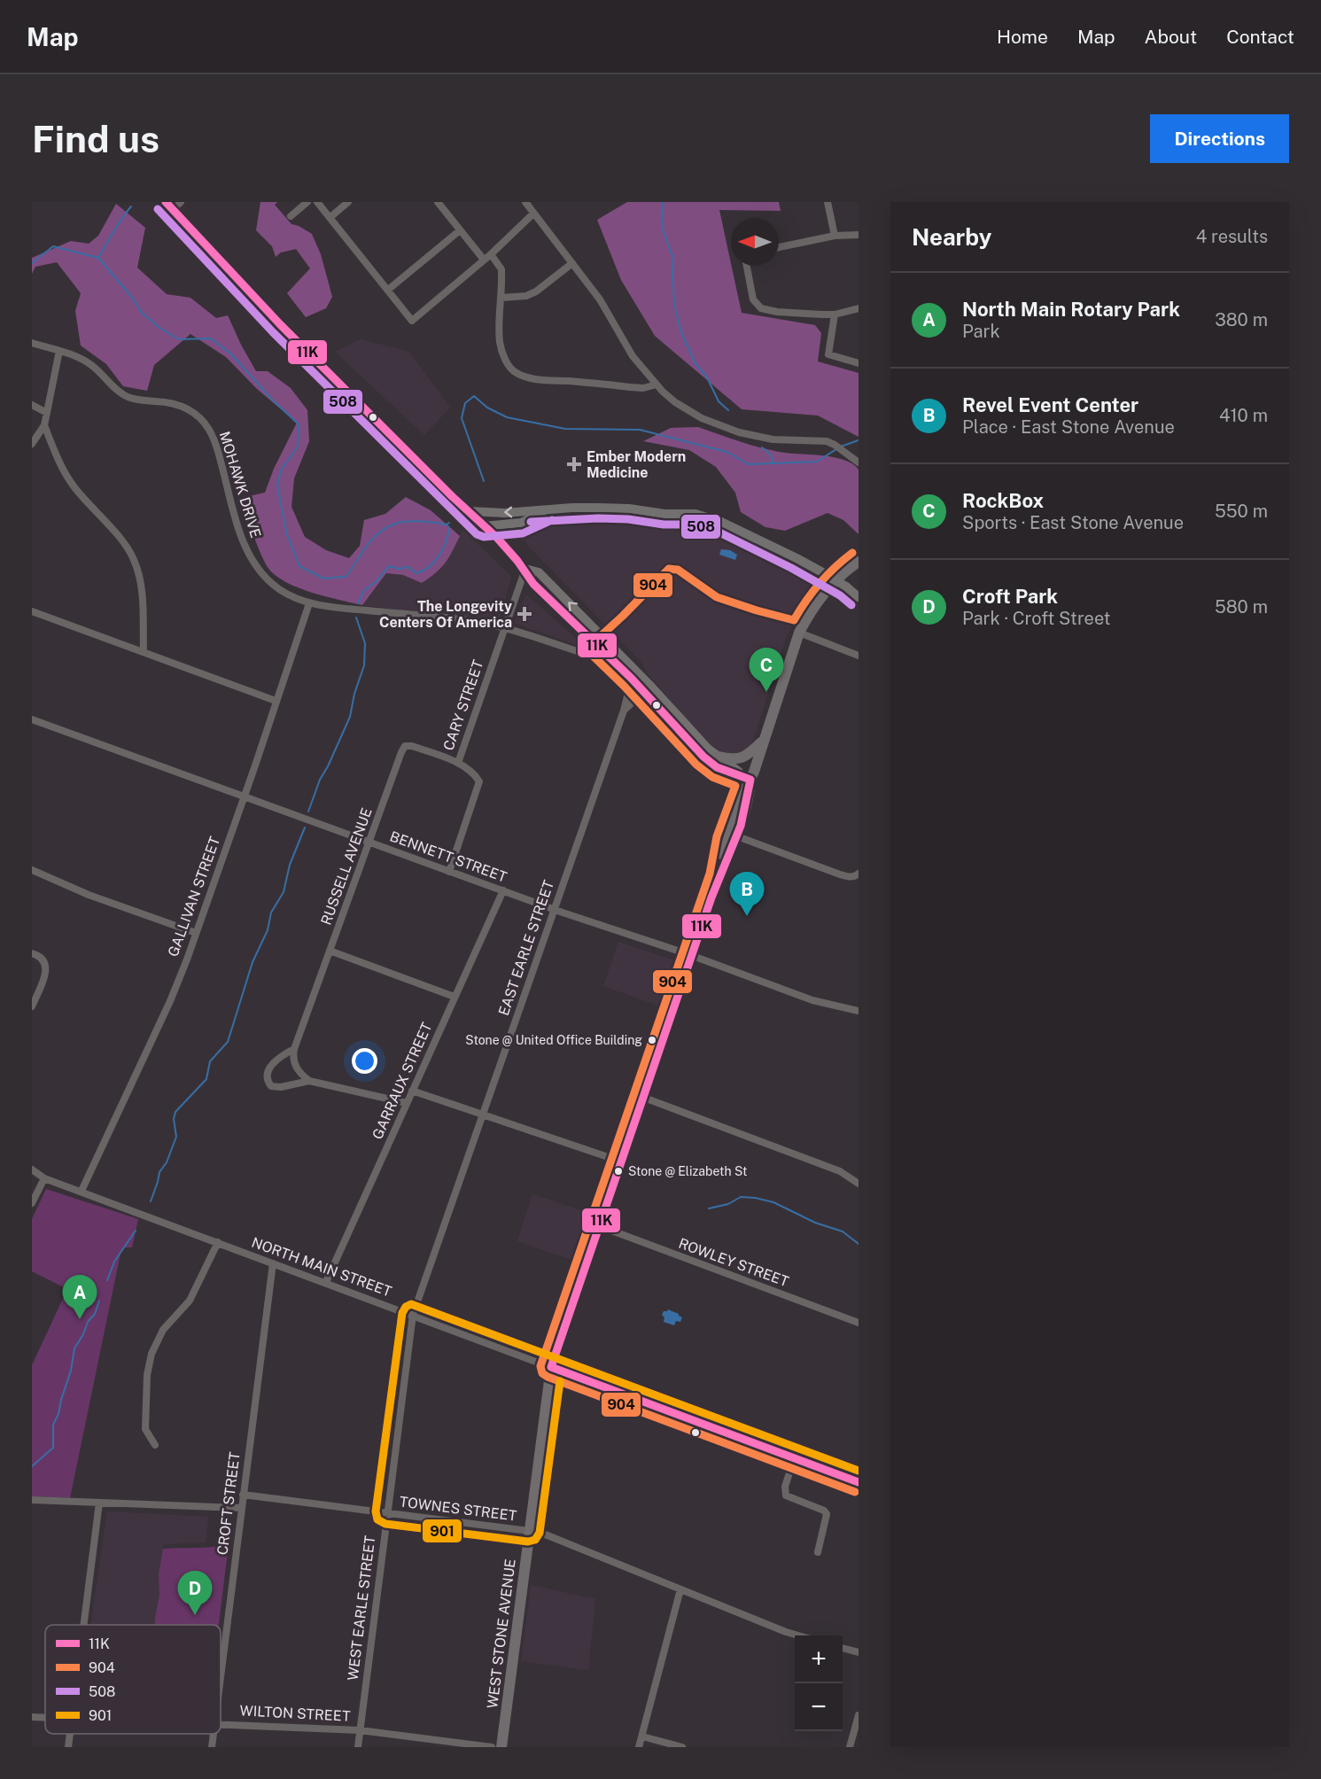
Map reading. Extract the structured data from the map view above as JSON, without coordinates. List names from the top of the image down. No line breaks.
{"streets":{"highway":["WEST STONE AVENUE"],"street":["MOHAWK DRIVE","CARY STREET","BENNETT STREET","RUSSELL AVENUE","GALLIVAN STREET","EAST EARLE STREET","GARRAUX STREET","ROWLEY STREET","NORTH MAIN STREET","CROFT STREET","TOWNES STREET","WEST EARLE STREET","WILTON STREET"]},"crossings":[["MOHAWK DRIVE","CARY STREET"],["MOHAWK DRIVE","GALLIVAN STREET"],["CARY STREET","BENNETT STREET"],["CARY STREET","RUSSELL AVENUE"],["BENNETT STREET","RUSSELL AVENUE"],["BENNETT STREET","GALLIVAN STREET"],["BENNETT STREET","EAST EARLE STREET"],["BENNETT STREET","GARRAUX STREET"],["BENNETT STREET","WEST STONE AVENUE"],["GALLIVAN STREET","NORTH MAIN STREET"],["EAST EARLE STREET","NORTH MAIN STREET"],["EAST EARLE STREET","WEST EARLE STREET"],["GARRAUX STREET","NORTH MAIN STREET"],["ROWLEY STREET","WEST STONE AVENUE"],["NORTH MAIN STREET","CROFT STREET"],["NORTH MAIN STREET","WEST EARLE STREET"],["NORTH MAIN STREET","WEST STONE AVENUE"],["CROFT STREET","TOWNES STREET"],["TOWNES STREET","WEST EARLE STREET"],["TOWNES STREET","WEST STONE AVENUE"],["WEST EARLE STREET","WILTON STREET"]],"places":{"health":["Ember Modern Medicine","The Longevity Centers Of America"],"other":["Stone @ United Office Building","Stone @ Elizabeth St"]},"lines":["transit line 11K","transit line 508","transit line 904","transit line 901"],"legend":["11K","904","508","901"],"north":"left","page":{"header":"Map","nav":["Home","Map","About","Contact"],"buttons":"Directions","title":"Find us","heading":["Nearby","4 results"],"list":[{"mark":"A","name":"North Main Rotary Park","note":"Park","value":"380 m"},{"mark":"B","name":"Revel Event Center","note":"Place · East Stone Avenue","value":"410 m"},{"mark":"C","name":"RockBox","note":"Sports · East Stone Avenue","value":"550 m"},{"mark":"D","name":"Croft Park","note":"Park · Croft Street","value":"580 m"}],"pins":["C","B","A","D"],"map_buttons":["+","−"]}}
